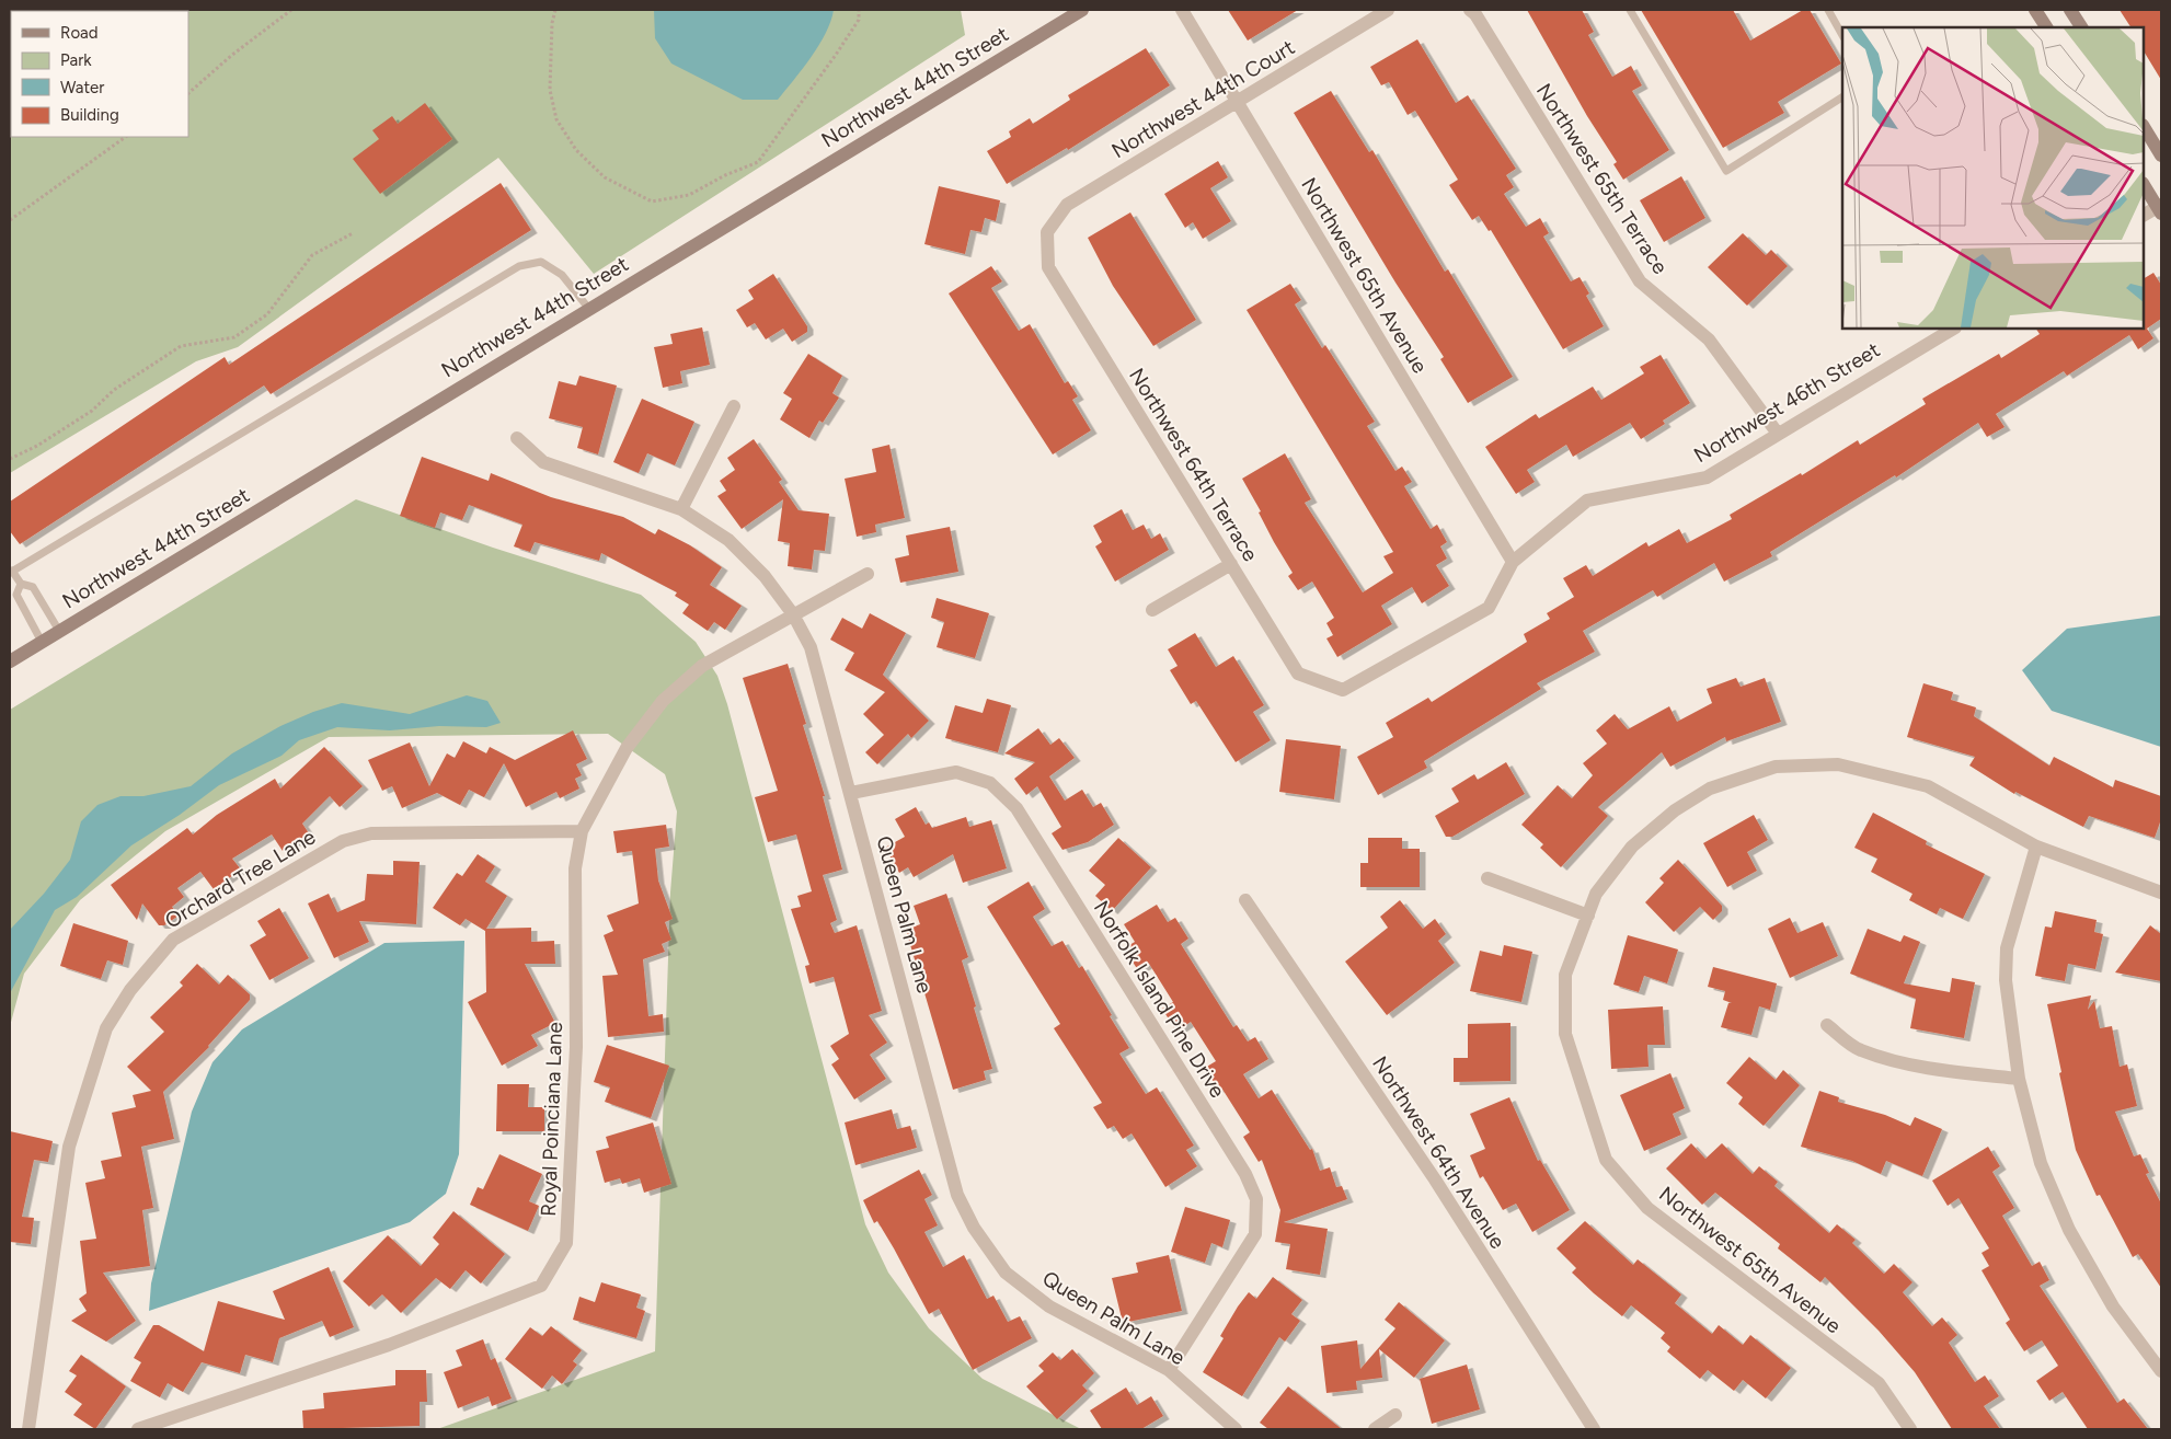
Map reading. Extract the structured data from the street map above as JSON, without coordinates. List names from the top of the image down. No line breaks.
{"streets":{"street":["Northwest 44th Street","Northwest 44th Court","Northwest 65th Terrace","Northwest 65th Avenue","Northwest 46th Street","Northwest 64th Terrace","Orchard Tree Lane","Queen Palm Lane","Norfolk Island Pine Drive","Royal Poinciana Lane","Northwest 64th Avenue"]},"crossings":[["Northwest 44th Court","Northwest 65th Avenue"],["Northwest 44th Court","Northwest 64th Terrace"],["Northwest 65th Terrace","Northwest 46th Street"],["Northwest 65th Avenue","Northwest 46th Street"],["Northwest 46th Street","Northwest 64th Terrace"],["Orchard Tree Lane","Royal Poinciana Lane"],["Queen Palm Lane","Norfolk Island Pine Drive"],["Queen Palm Lane","Royal Poinciana Lane"]],"legend":["Road","Park","Water","Building"]}
